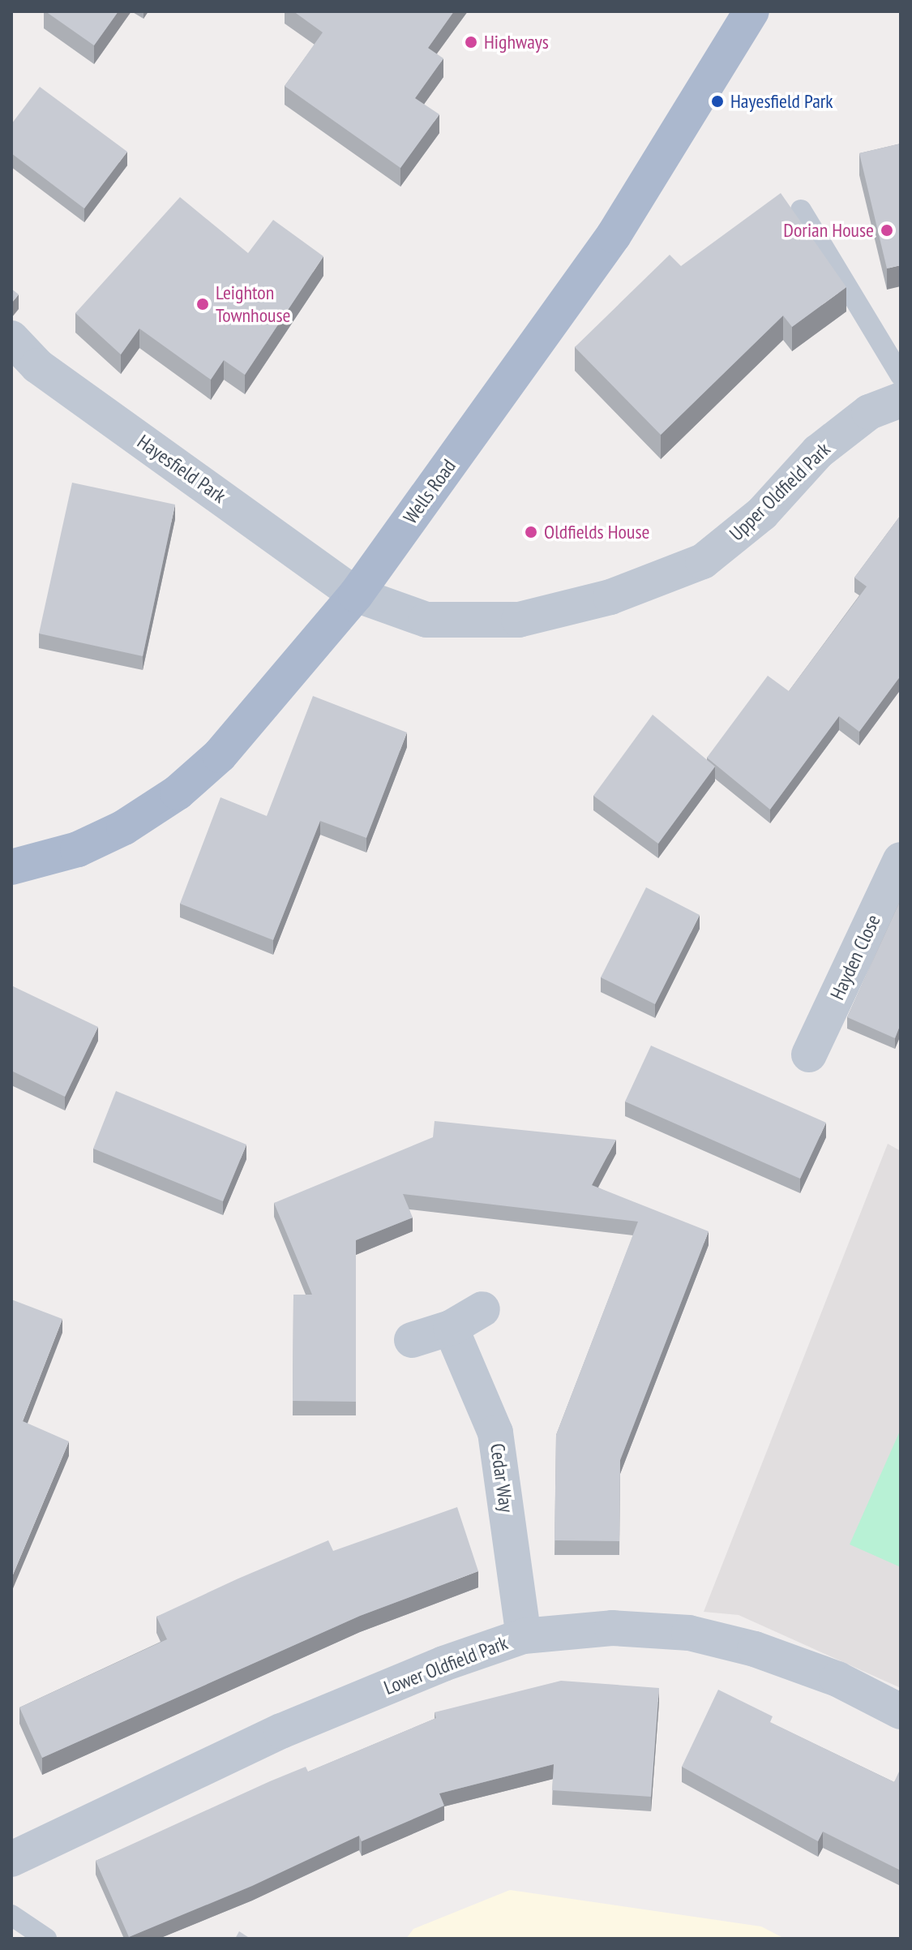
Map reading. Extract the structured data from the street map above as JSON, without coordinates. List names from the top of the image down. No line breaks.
{"streets":{"main road":["Wells Road"],"street":["Hayesfield Park","Upper Oldfield Park","Hayden Close","Cedar Way","Lower Oldfield Park"]},"crossings":[["Hayesfield Park","Wells Road"],["Hayesfield Park","Upper Oldfield Park"],["Wells Road","Upper Oldfield Park"],["Cedar Way","Lower Oldfield Park"]],"places":["Highways","Hayesfield Park","Dorian House","Leighton Townhouse","Oldfields House"]}
